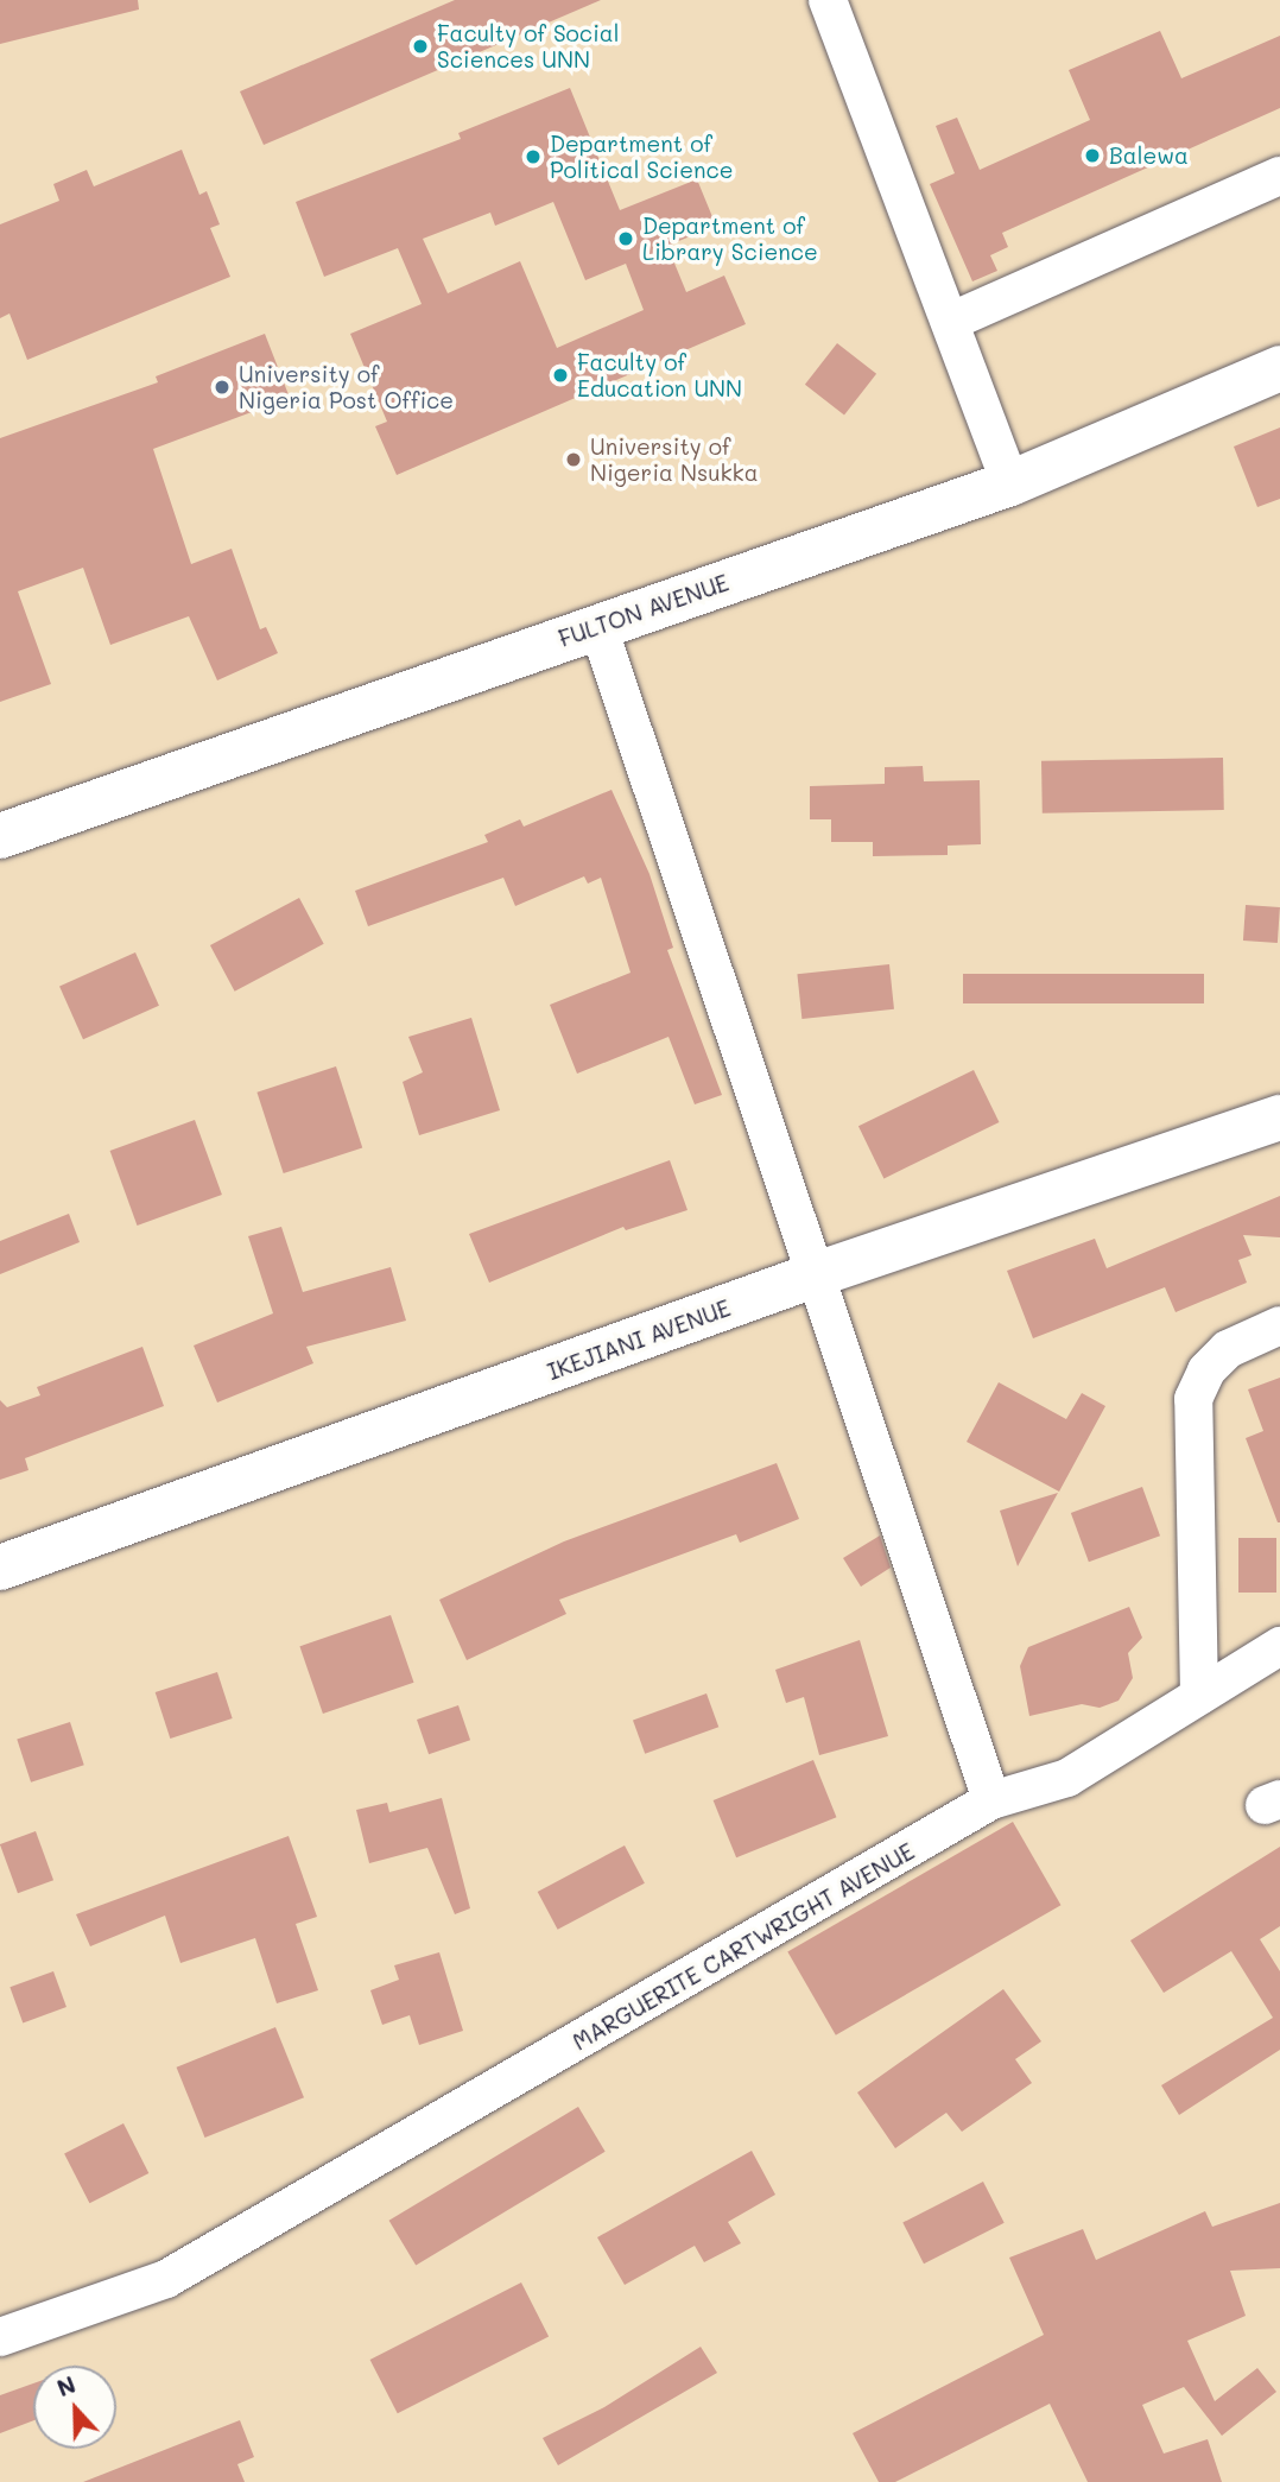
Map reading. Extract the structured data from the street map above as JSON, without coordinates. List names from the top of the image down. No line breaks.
{"streets":{"street":["FULTON AVENUE","IKEJIANI AVENUE","MARGUERITE CARTWRIGHT AVENUE"]},"places":["Faculty of Social Sciences UNN","Balewa","Department of Political Science","Department of Library Science","Faculty of Education UNN","University of Nigeria Post Office","University of Nigeria Nsukka"],"north":"top"}
